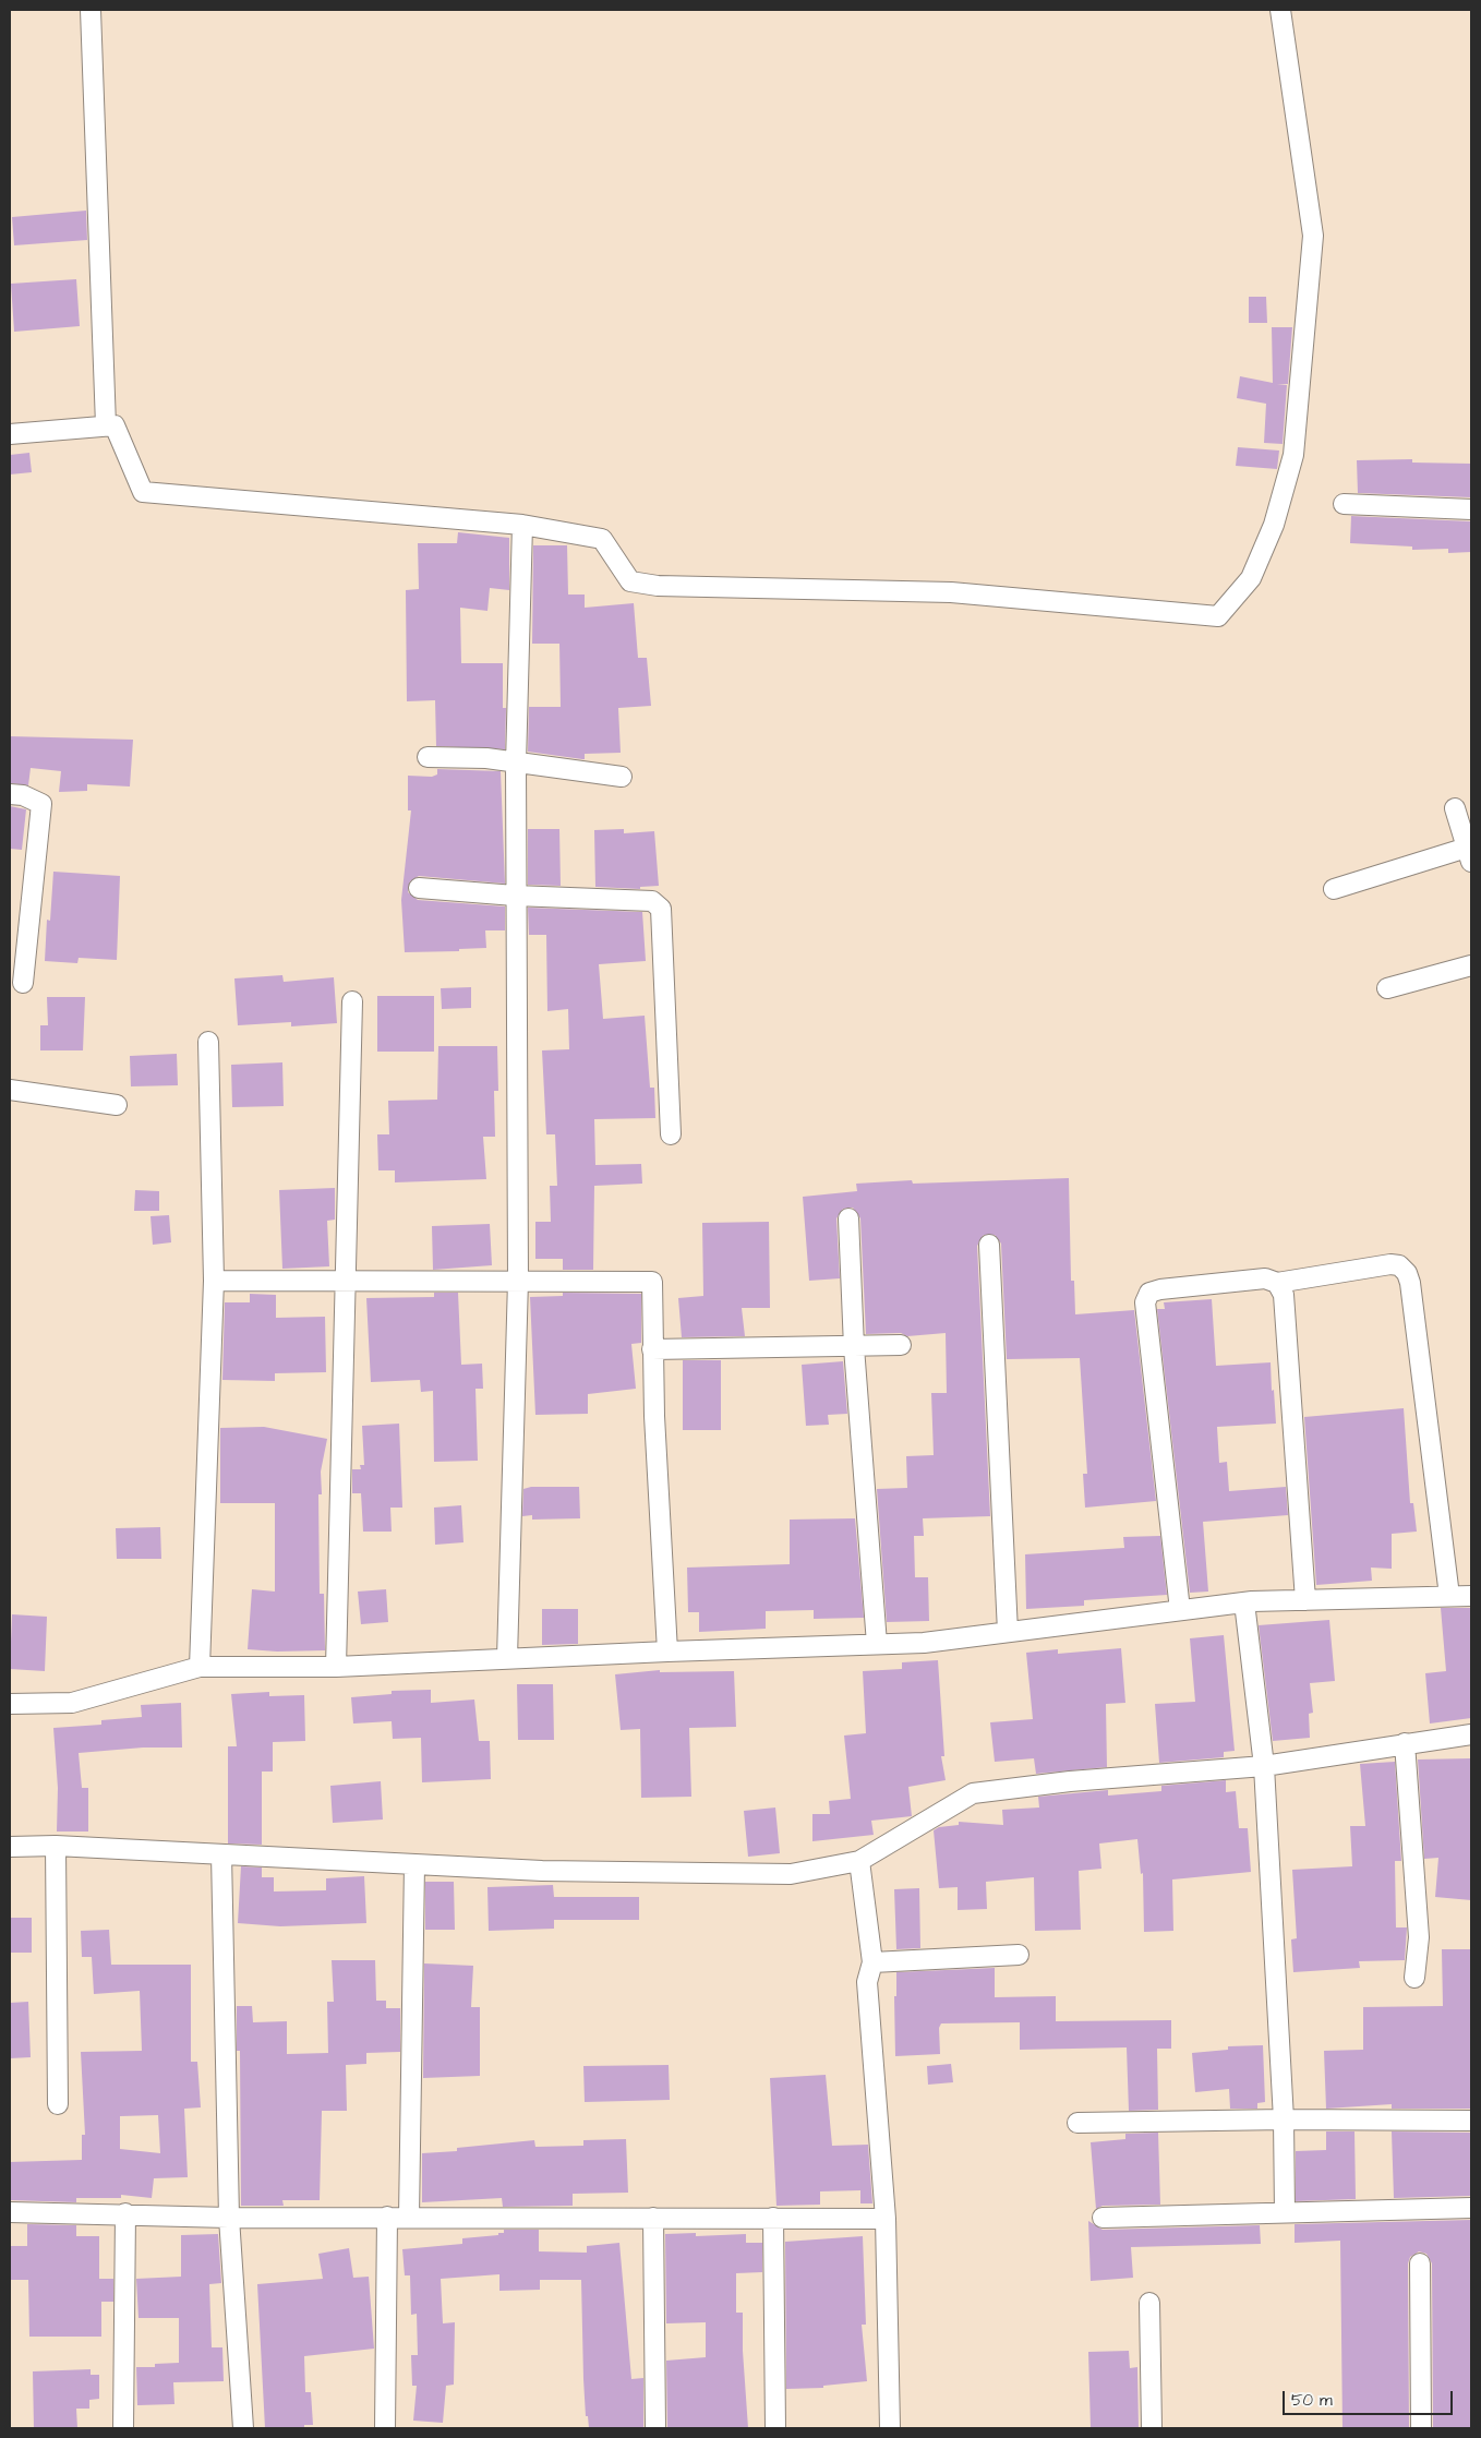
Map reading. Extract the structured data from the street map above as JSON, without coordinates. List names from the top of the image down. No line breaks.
{"scale_bar":"50 m"}
